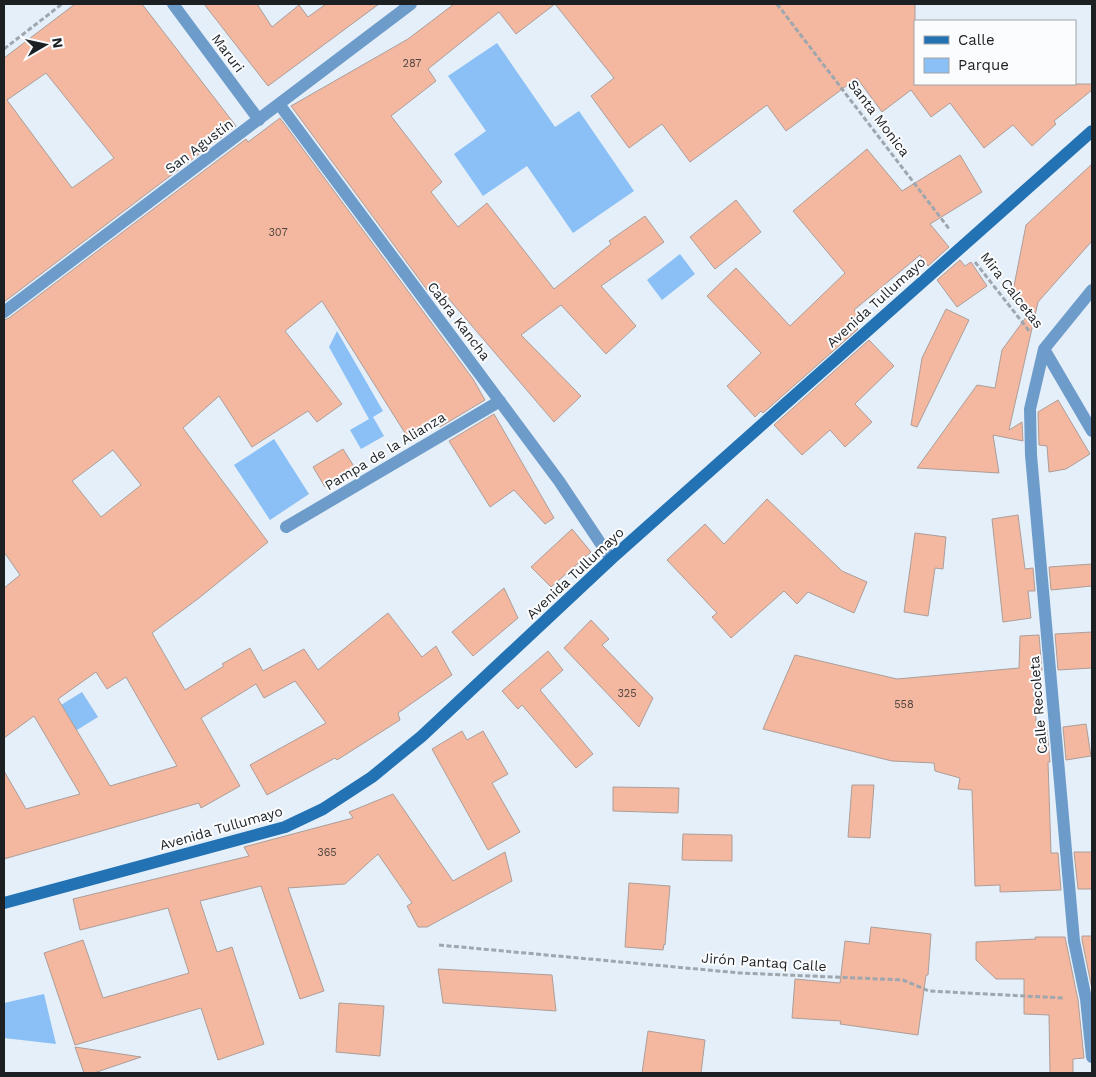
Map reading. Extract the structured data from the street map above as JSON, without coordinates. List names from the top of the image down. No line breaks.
{"streets":{"street":["Maruri","San Agustín","Avenida Tullumayo","Cabra Kancha","Pampa de la Alianza","Calle Recoleta"],"path":["Santa Monica","Mira Calcetas","Jirón Pantaq Calle"]},"crossings":[["Maruri","San Agustín"],["Santa Monica","Mira Calcetas"],["Santa Monica","Avenida Tullumayo"],["San Agustín","Cabra Kancha"],["Mira Calcetas","Avenida Tullumayo"],["Mira Calcetas","Calle Recoleta"],["Avenida Tullumayo","Cabra Kancha"],["Cabra Kancha","Pampa de la Alianza"],["Calle Recoleta","Jirón Pantaq Calle"]],"house_numbers":["287","307","325","558","365"],"legend":["Calle","Parque"],"north":"right"}
